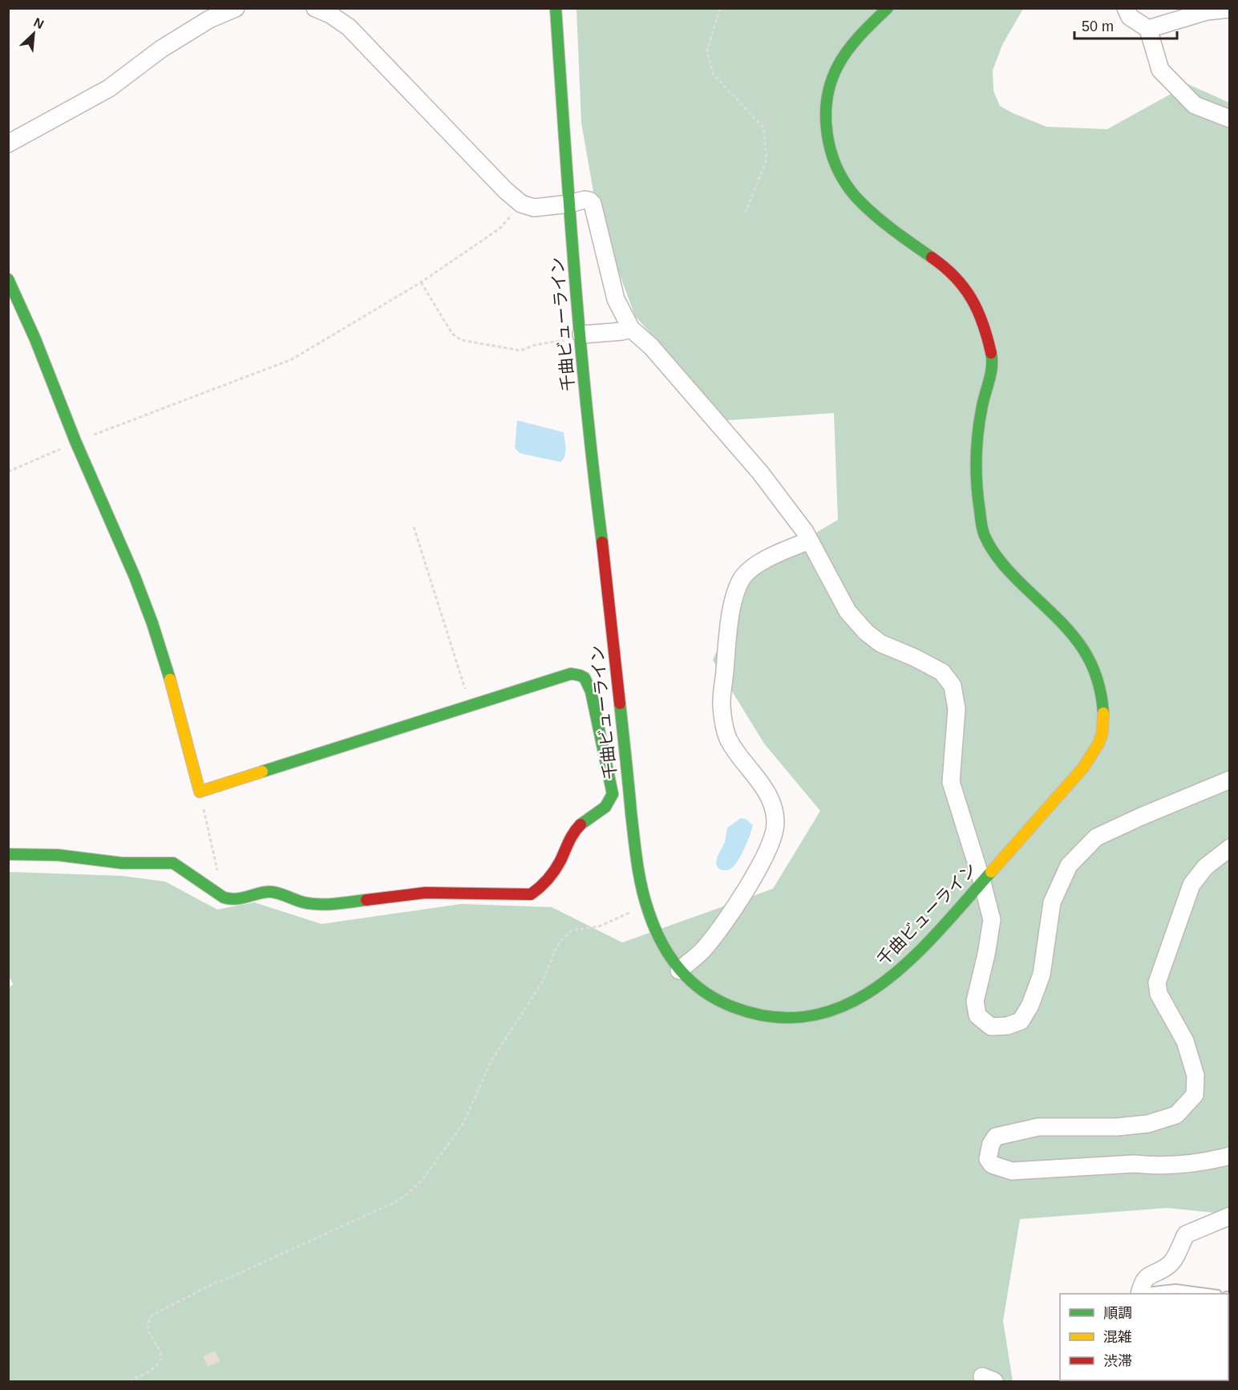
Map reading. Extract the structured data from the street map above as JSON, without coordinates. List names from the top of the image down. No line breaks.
{"streets":{"street":["千曲ビューライン"]},"legend":["順調","混雑","渋滞"],"scale_bar":"50 m","north":"top right"}
